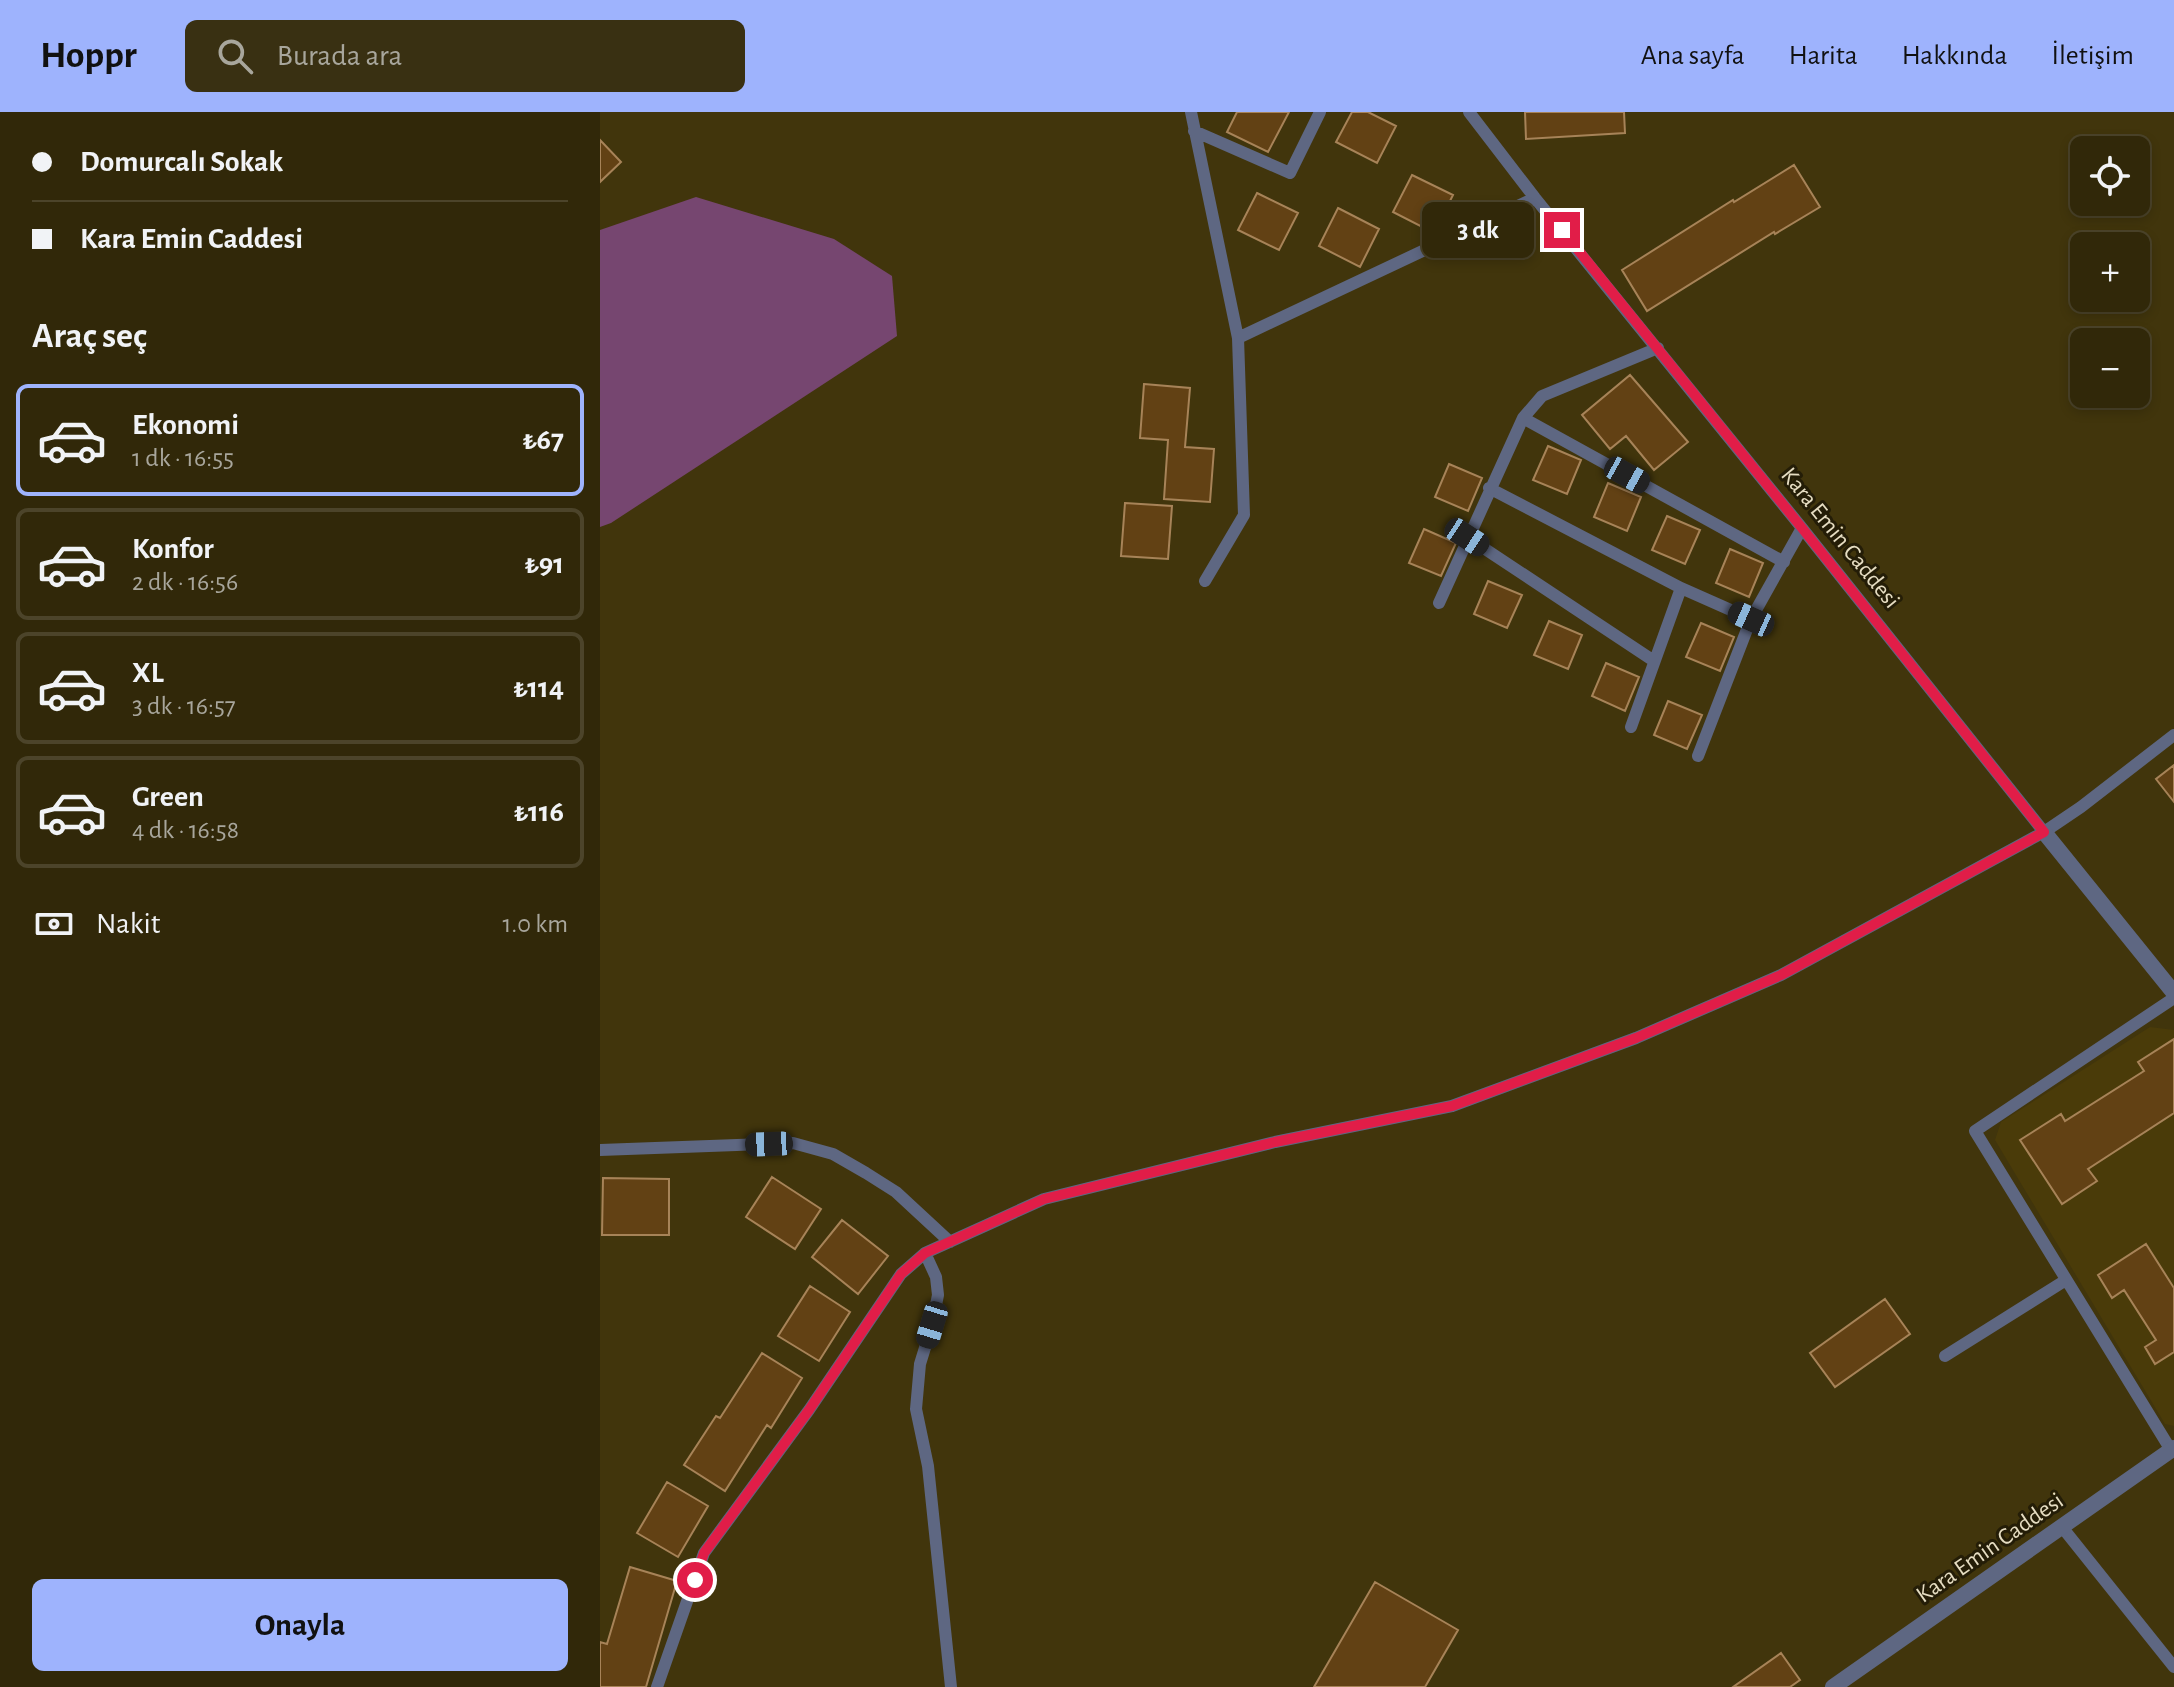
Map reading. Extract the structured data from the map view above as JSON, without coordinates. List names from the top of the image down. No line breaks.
{"streets":{"street":["Kara Emin Caddesi"]},"page":{"header":"Hoppr","search":"Burada ara","nav":["Ana sayfa","Harita","Hakkında","İletişim"],"banner":["Domurcalı Sokak","Kara Emin Caddesi"],"map_buttons":["+","−"],"bubble":"3 dk","heading":"Araç seç","list":[{"name":"Ekonomi","note":"1 dk · 16:55","value":"₺67"},{"name":"Konfor","note":"2 dk · 16:56","value":"₺91"},{"name":"XL","note":"3 dk · 16:57","value":"₺114"},{"name":"Green","note":"4 dk · 16:58","value":"₺116"}],"pay":["Nakit","1.0 km"],"buttons":"Onayla"}}
